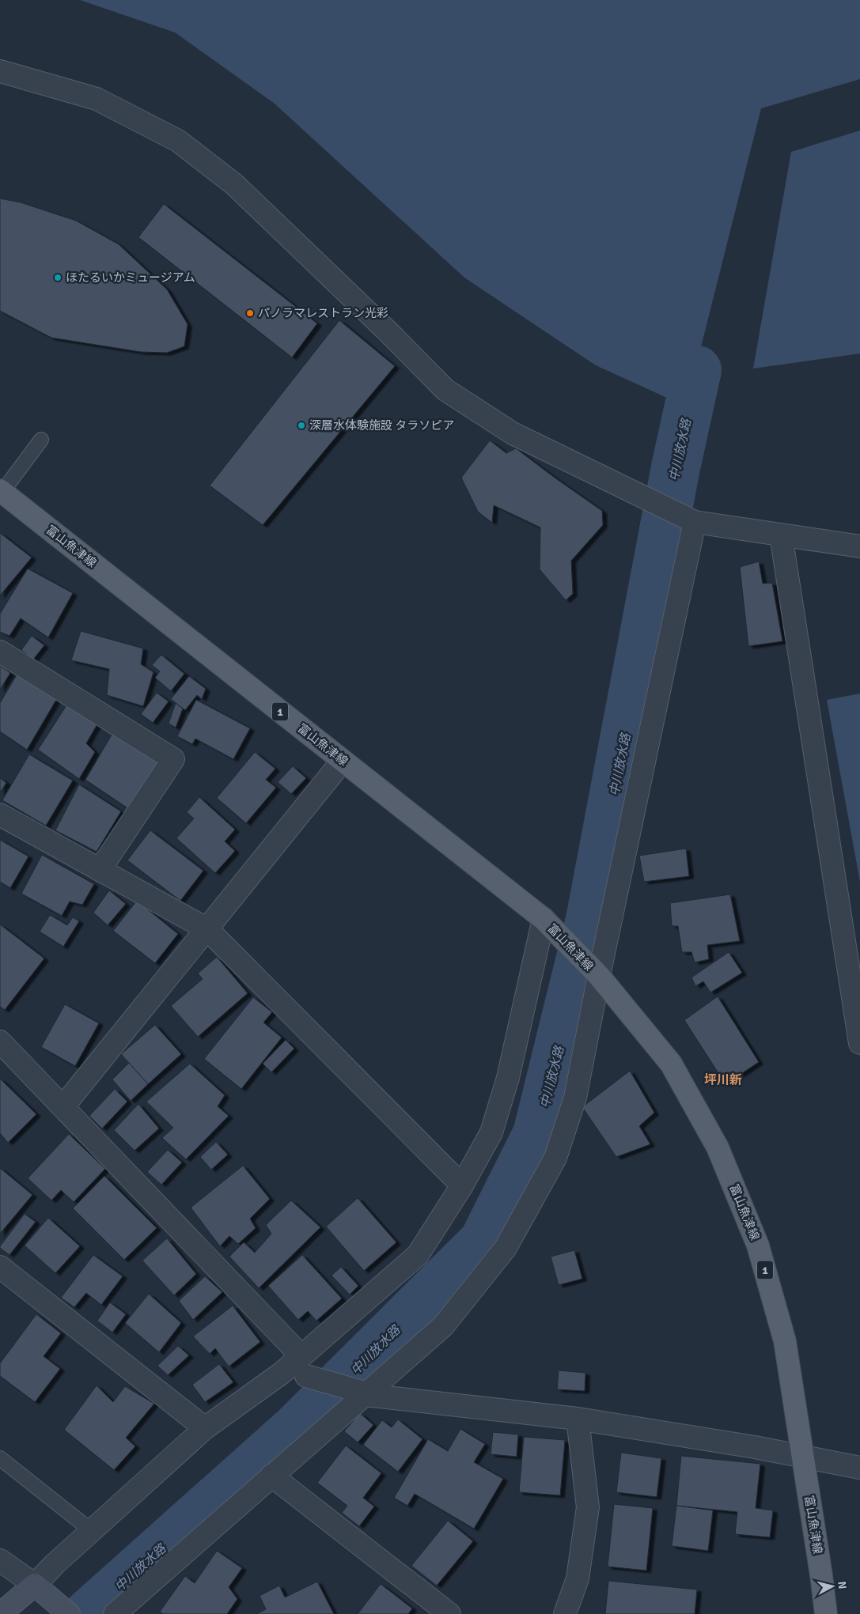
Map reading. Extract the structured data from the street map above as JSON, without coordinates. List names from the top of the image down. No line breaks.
{"streets":{"main road":["富山魚津線","1"]},"districts":["坪川新"],"water":["中川放水路"],"places":["ほたるいかミュージアム","パノラマレストラン光彩","深層水体験施設 タラソピア"],"north":"right"}
